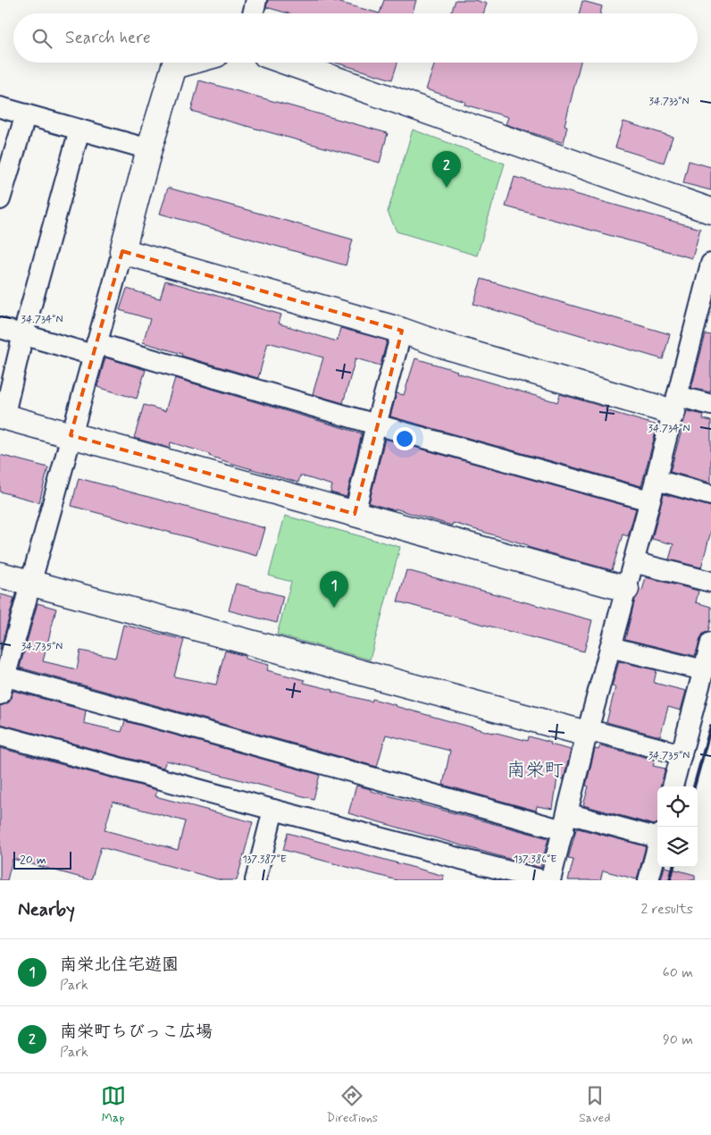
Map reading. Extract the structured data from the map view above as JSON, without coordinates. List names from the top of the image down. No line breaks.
{"districts":["南栄町"],"scale_bar":"20 m","page":{"search":"Search here","pins":["2","1"],"scale":"20 m","heading":["Nearby","2 results"],"list":[{"mark":"1","name":"南栄北住宅遊園","note":"Park","value":"60 m"},{"mark":"2","name":"南栄町ちびっこ広場","note":"Park","value":"90 m"}],"nav":["Map","Directions","Saved"]},"coordinates":["34.733°N","34.734°N","34.735°N","137.387°E","137.386°E"]}
